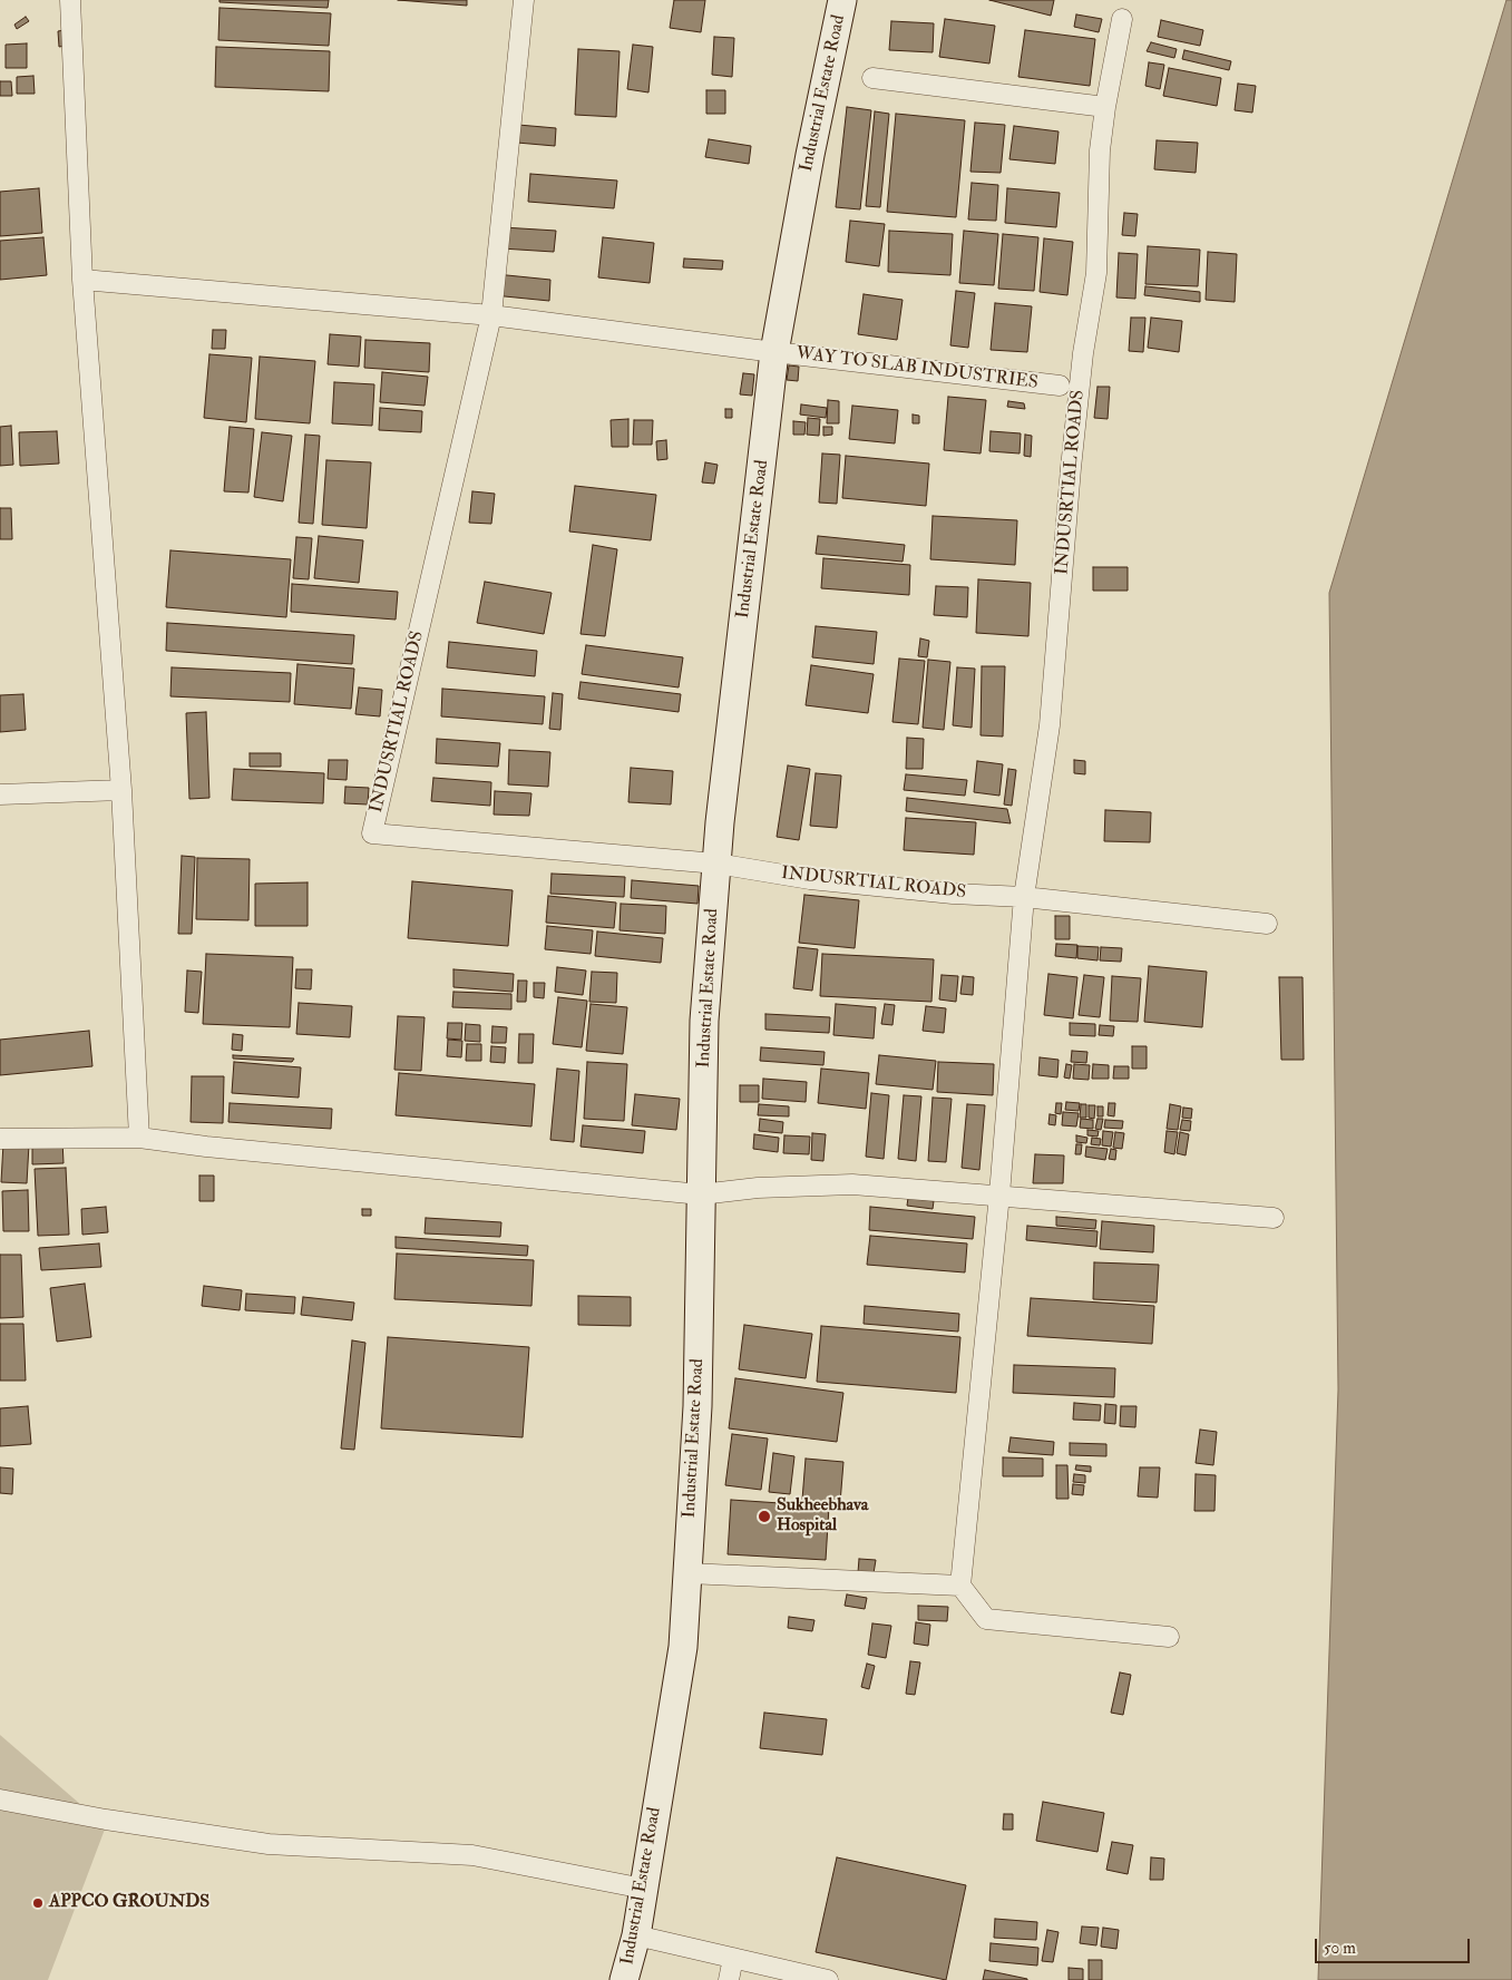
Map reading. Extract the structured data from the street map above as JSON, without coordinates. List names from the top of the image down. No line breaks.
{"streets":{"main road":["Industrial Estate Road"],"street":["WAY TO SLAB INDUSTRIES","INDUSRTIAL ROADS"]},"crossings":[["Industrial Estate Road","WAY TO SLAB INDUSTRIES"],["Industrial Estate Road","INDUSRTIAL ROADS"],["WAY TO SLAB INDUSTRIES","INDUSRTIAL ROADS"]],"places":["Sukheebhava Hospital","APPCO GROUNDS"],"scale_bar":"50 m"}
